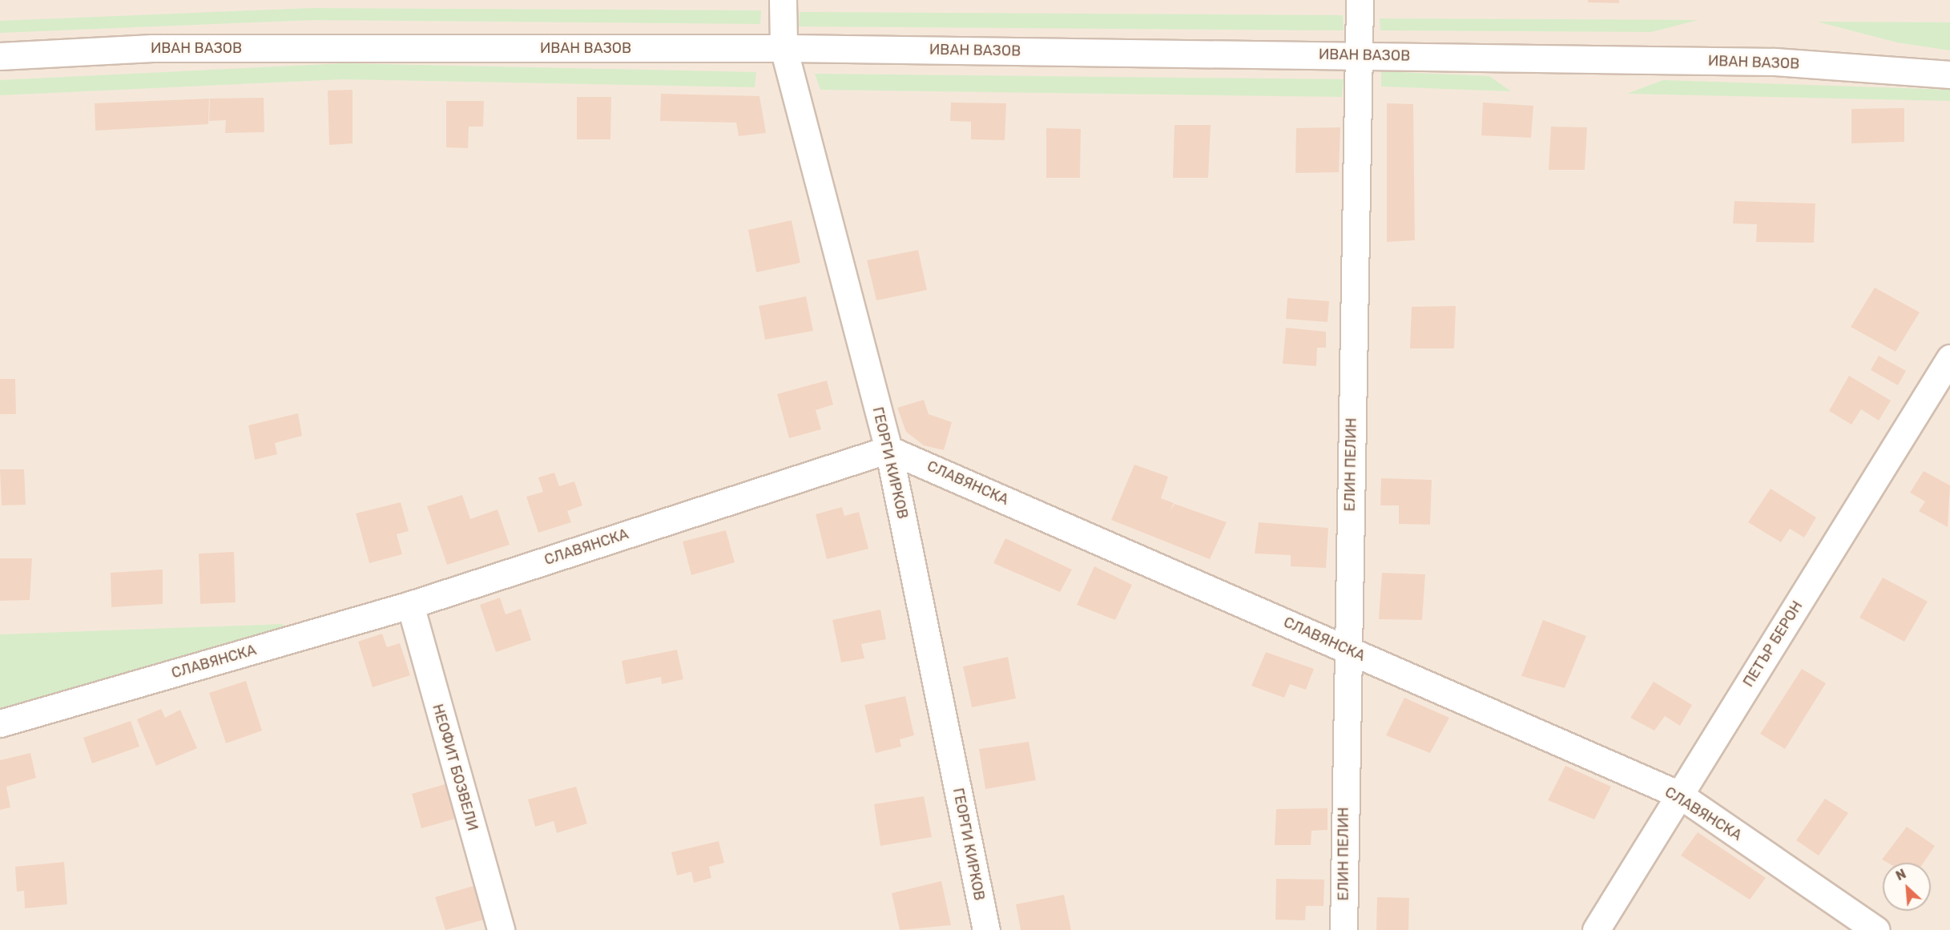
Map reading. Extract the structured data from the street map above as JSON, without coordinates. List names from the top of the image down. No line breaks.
{"streets":{"street":["ИВАН ВАЗОВ","ГЕОРГИ КИРКОВ","ЕЛИН ПЕЛИН","СЛАВЯНСКА","ПЕТЪР БЕРОН","НЕОФИТ БОЗВЕЛИ"]},"crossings":[["ИВАН ВАЗОВ","ГЕОРГИ КИРКОВ"],["ИВАН ВАЗОВ","ЕЛИН ПЕЛИН"],["ГЕОРГИ КИРКОВ","СЛАВЯНСКА"],["ЕЛИН ПЕЛИН","СЛАВЯНСКА"],["СЛАВЯНСКА","ПЕТЪР БЕРОН"],["СЛАВЯНСКА","НЕОФИТ БОЗВЕЛИ"]],"north":"top left"}
